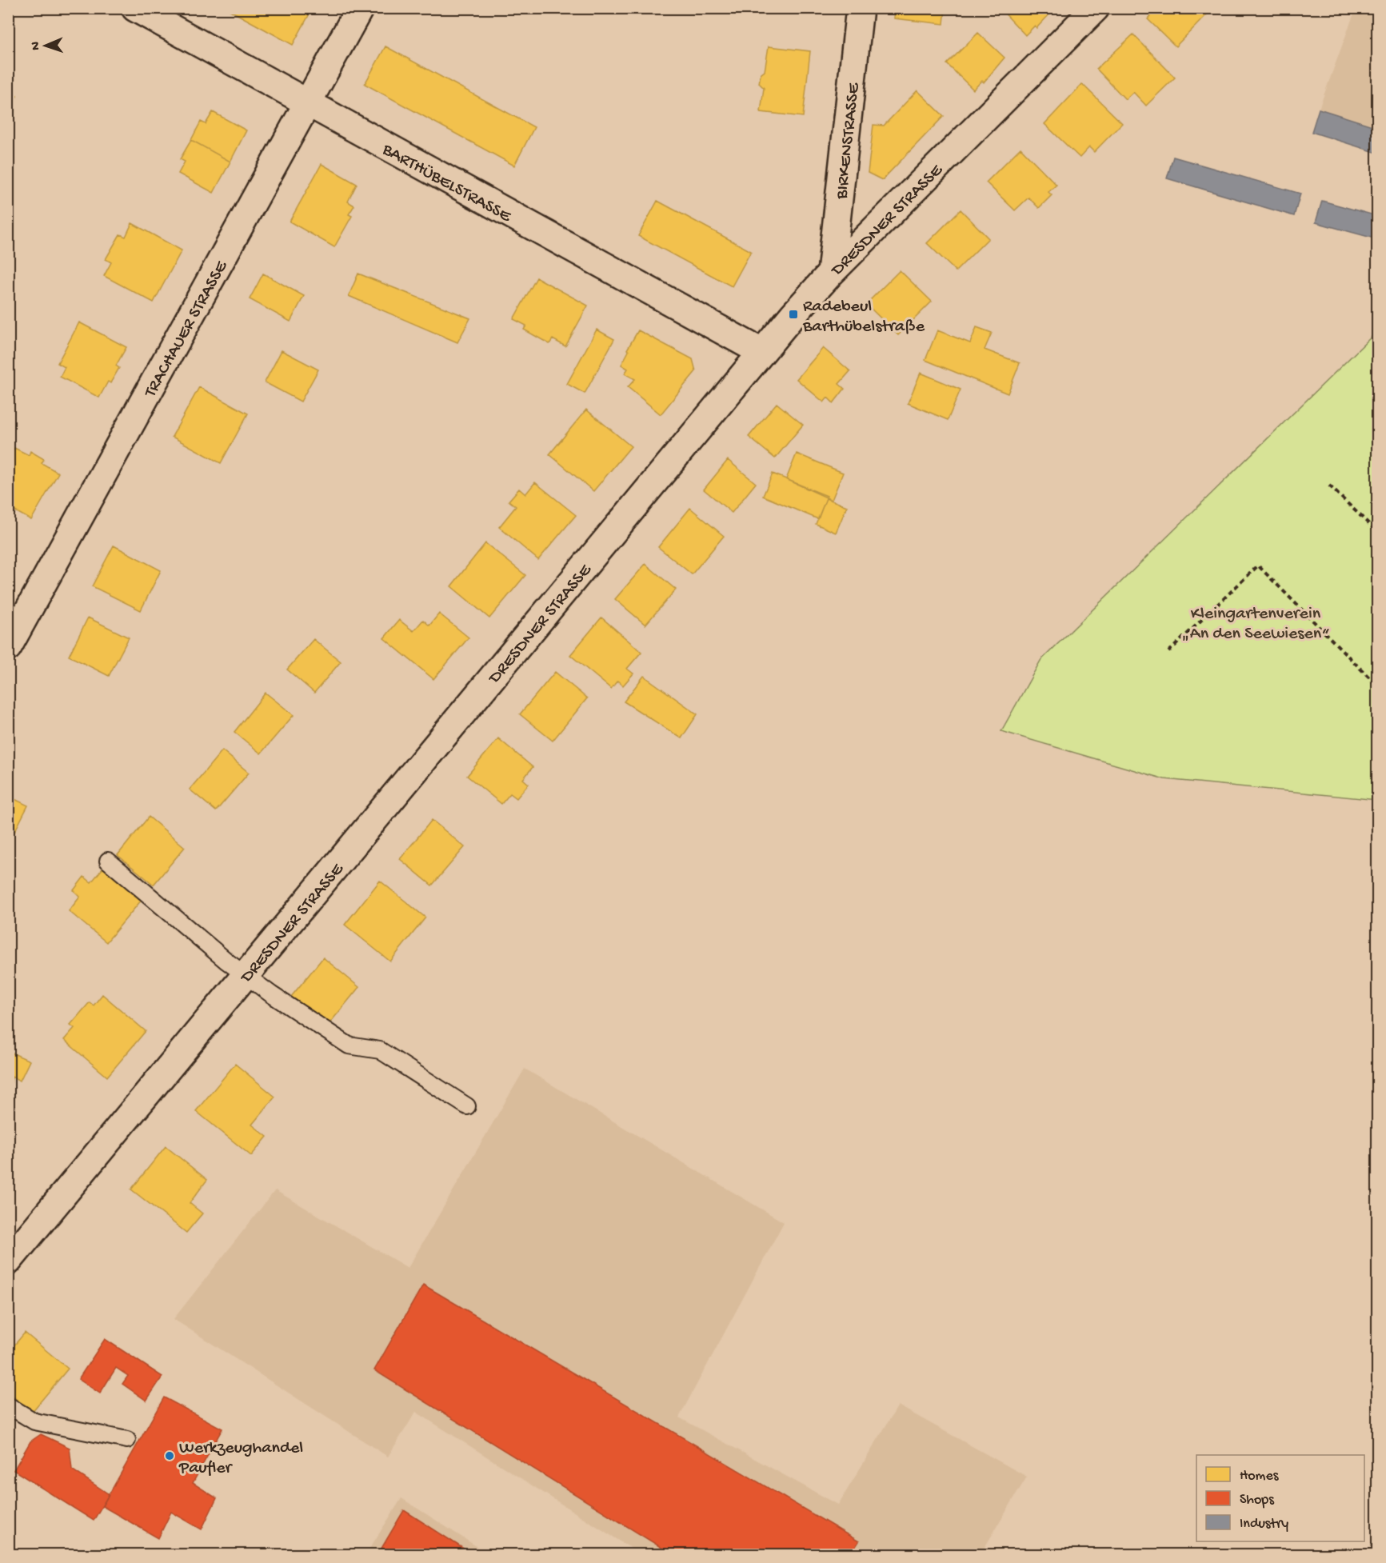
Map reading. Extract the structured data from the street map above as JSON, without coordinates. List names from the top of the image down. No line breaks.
{"streets":{"street":["BIRKENSTRASSE","BARTHÜBELSTRASSE","DRESDNER STRASSE","TRACHAUER STRASSE"]},"crossings":[["BIRKENSTRASSE","DRESDNER STRASSE"],["BARTHÜBELSTRASSE","DRESDNER STRASSE"],["BARTHÜBELSTRASSE","TRACHAUER STRASSE"]],"parks":["Kleingartenverein „An den Seewiesen“"],"places":{"transit":["Radebeul Barthübelstraße"],"other":["Werkzeughandel Paufler"]},"legend":["Homes","Shops","Industry"],"north":"left"}
